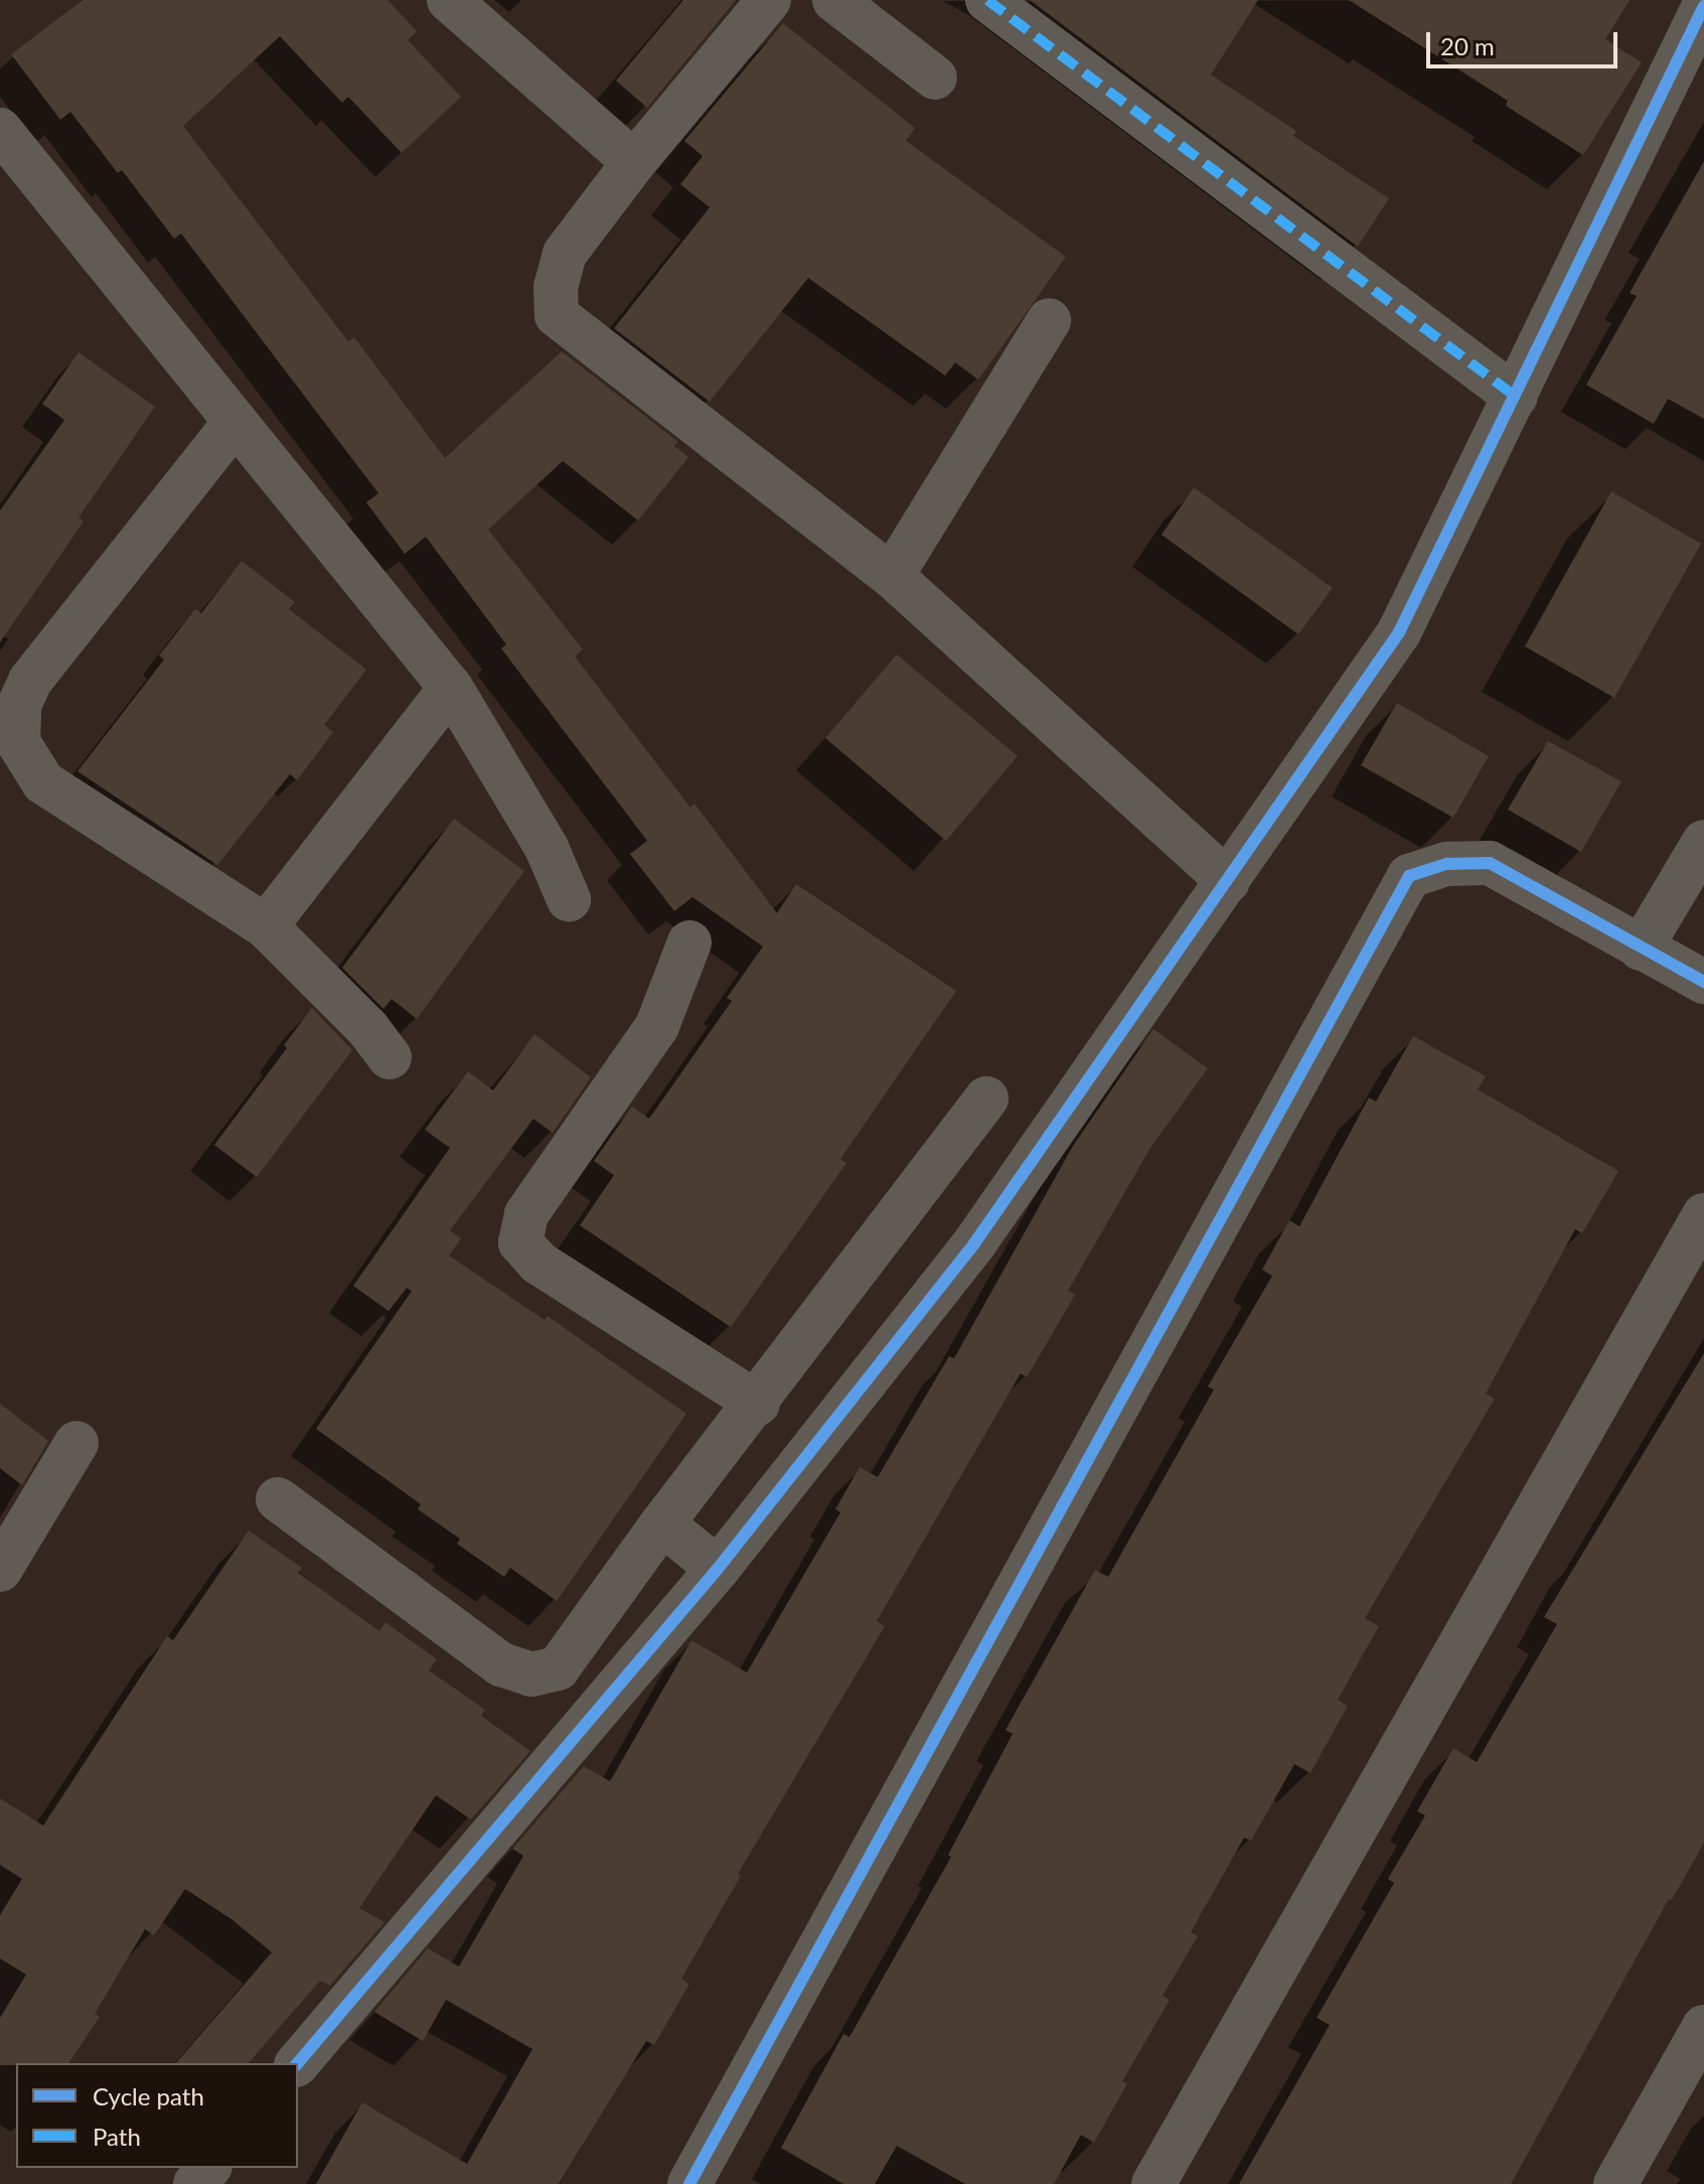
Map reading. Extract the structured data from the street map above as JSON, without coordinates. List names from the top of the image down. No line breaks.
{"legend":["Cycle path","Path"],"scale_bar":"20 m"}
